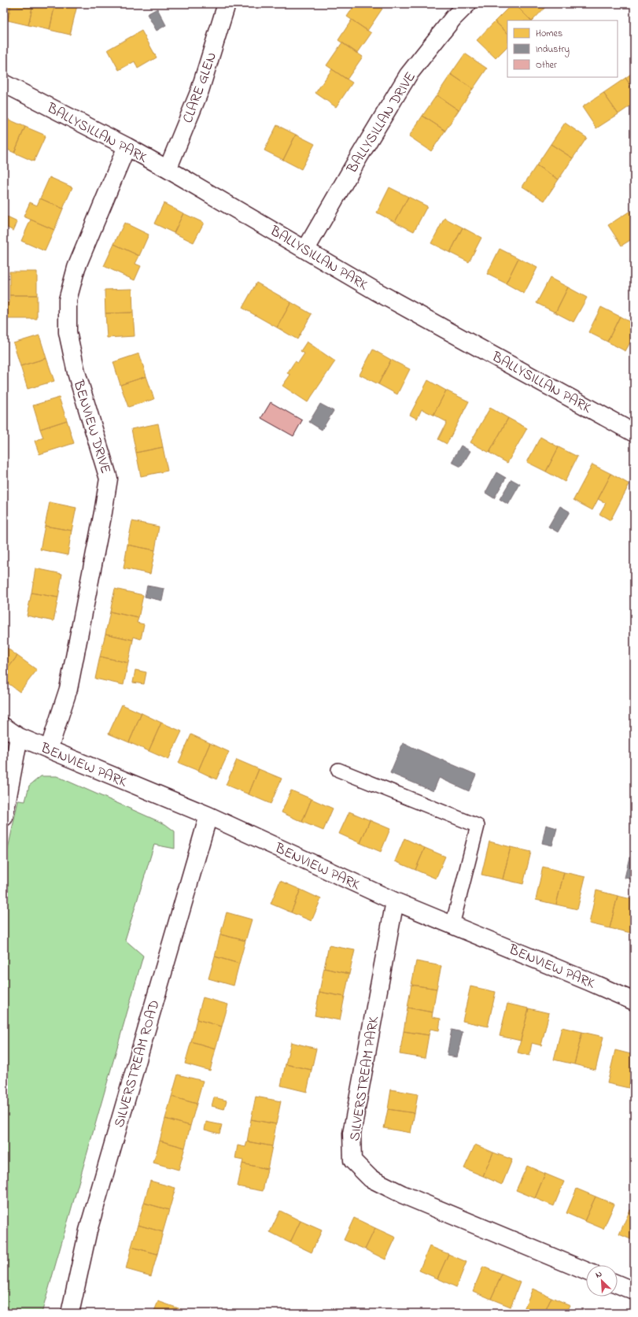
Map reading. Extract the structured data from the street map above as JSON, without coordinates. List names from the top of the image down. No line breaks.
{"streets":{"street":["CLARE GLEN","BALLYSILLAN DRIVE","BALLYSILLAN PARK","BENVIEW DRIVE","BENVIEW PARK","SILVERSTREAM ROAD","SILVERSTREAM PARK"]},"crossings":[["CLARE GLEN","BALLYSILLAN PARK"],["BALLYSILLAN DRIVE","BALLYSILLAN PARK"],["BALLYSILLAN PARK","BENVIEW DRIVE"],["BENVIEW DRIVE","BENVIEW PARK"],["BENVIEW PARK","SILVERSTREAM ROAD"],["BENVIEW PARK","SILVERSTREAM PARK"]],"legend":["Homes","Industry","Other"],"north":"top left"}
